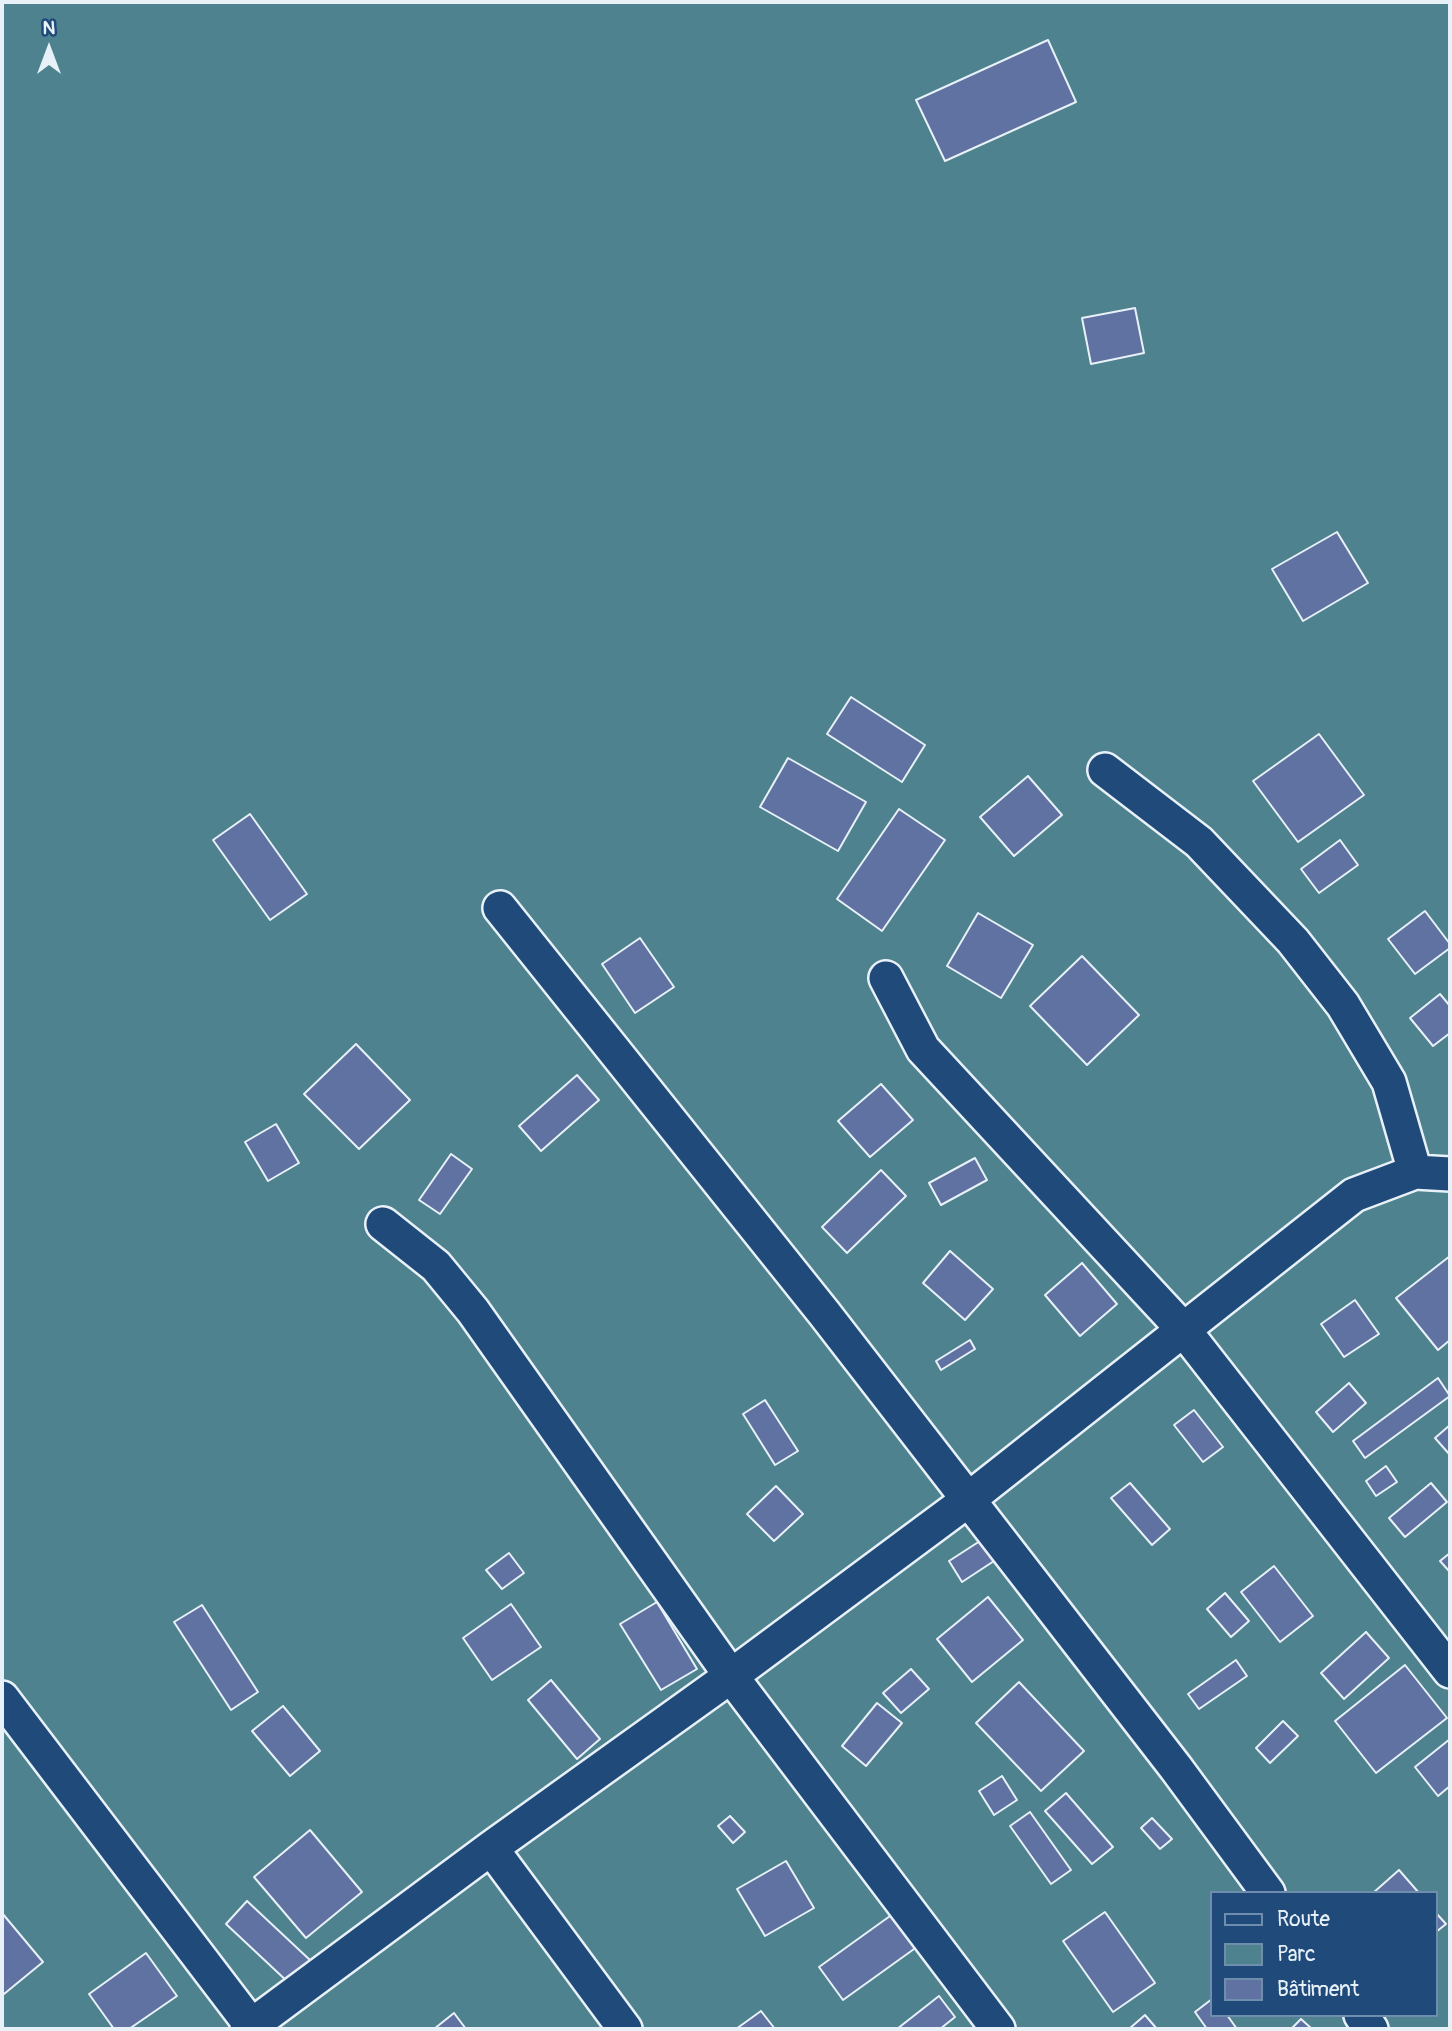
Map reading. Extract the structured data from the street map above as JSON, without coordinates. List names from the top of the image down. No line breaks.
{"legend":["Route","Parc","Bâtiment"],"north":"top"}
